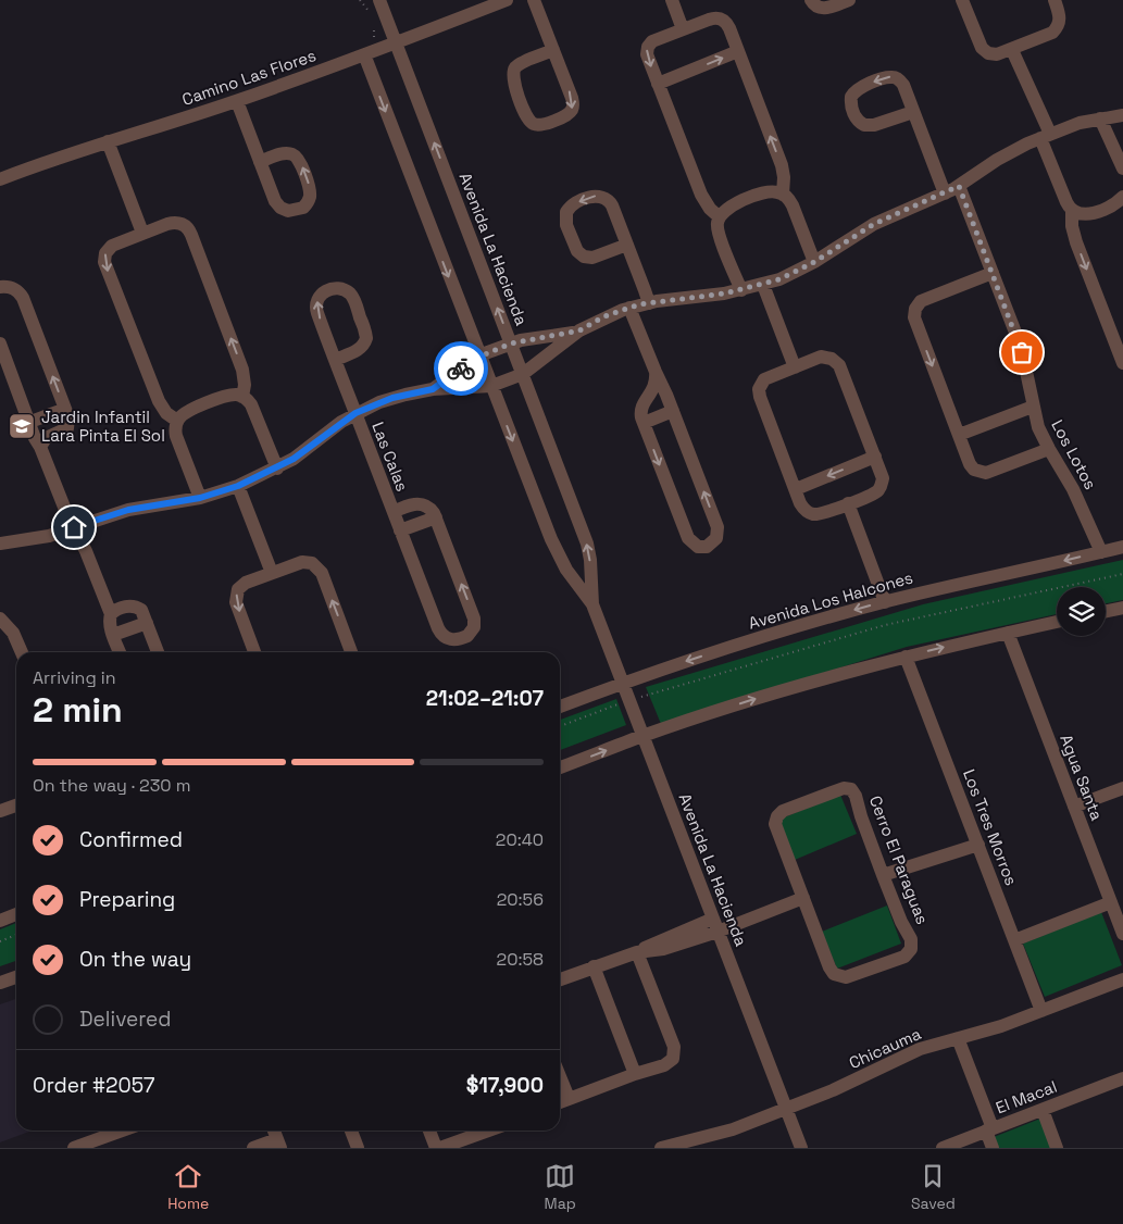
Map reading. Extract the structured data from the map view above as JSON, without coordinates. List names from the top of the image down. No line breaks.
{"streets":{"street":["Camino Las Flores","Avenida La Hacienda","Los Lotos","Las Calas","Avenida Los Halcones","Agua Santa","Los Tres Morros","Cerro El Paraguas","Chicauma","El Macal"]},"crossings":[["Camino Las Flores","Avenida La Hacienda"],["Avenida La Hacienda","Avenida Los Halcones"],["Avenida La Hacienda","Chicauma"],["Los Lotos","Avenida Los Halcones"],["Los Tres Morros","Chicauma"]],"places":{"school or university":["Jardin Infantil Lara Pinta El Sol"]},"page":{"heading":["2 min","Arriving in","21:02–21:07"],"panel":["Order #2057","$17,900"],"bar":"On the way · 230 m","list":[["Confirmed","20:40"],["Preparing","20:56"],["On the way","20:58"],"Delivered"],"tabs":["Home","Map","Saved"]}}
